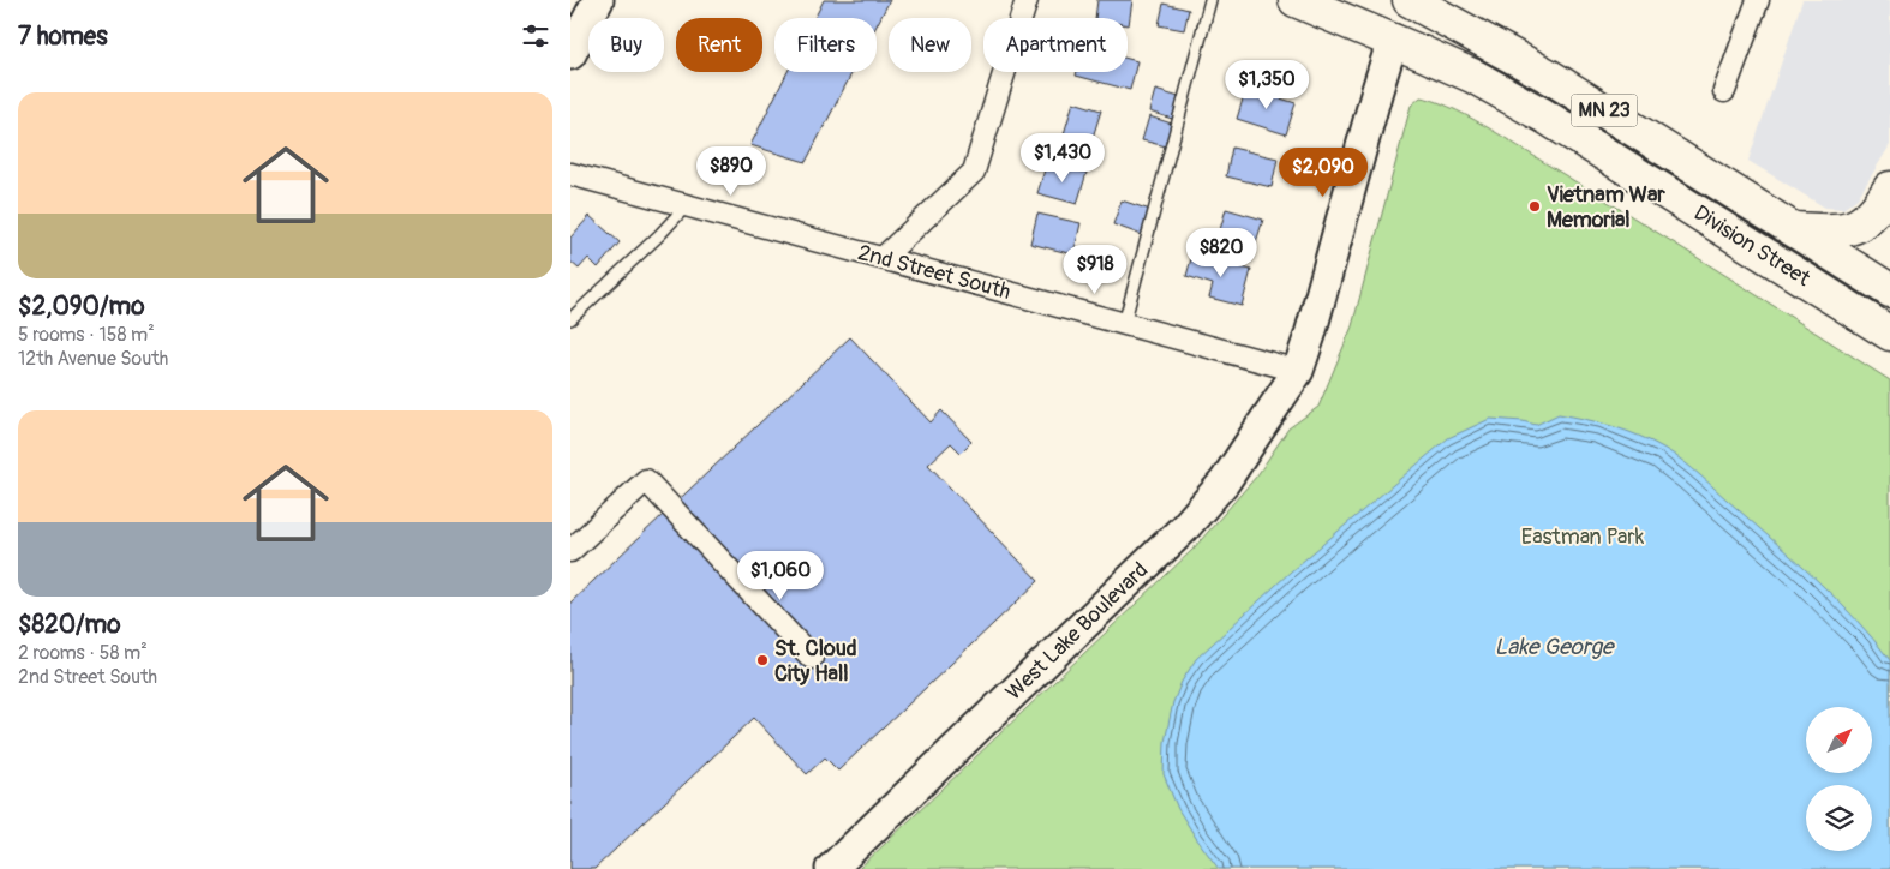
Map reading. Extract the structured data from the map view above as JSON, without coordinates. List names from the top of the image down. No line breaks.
{"streets":{"highway":["MN 23","Division Street"],"street":["2nd Street South","West Lake Boulevard"]},"crossings":[["MN 23","Division Street"],["MN 23","West Lake Boulevard"],["Division Street","West Lake Boulevard"],["2nd Street South","West Lake Boulevard"]],"water":["Lake George"],"parks":["Eastman Park"],"places":["Vietnam War Memorial","St. Cloud City Hall"],"north":"top right","page":{"heading":"7 homes","chip":["Buy","Rent","Filters","New","Apartment"],"price":["$1,350","$1,430","$890","$2,090","$820","$918","$1,060"],"list":[{"name":"$2,090/mo","note":"5 rooms · 158 m² · 12th Avenue South"},{"name":"$820/mo","note":"2 rooms · 58 m² · 2nd Street South"}]}}
